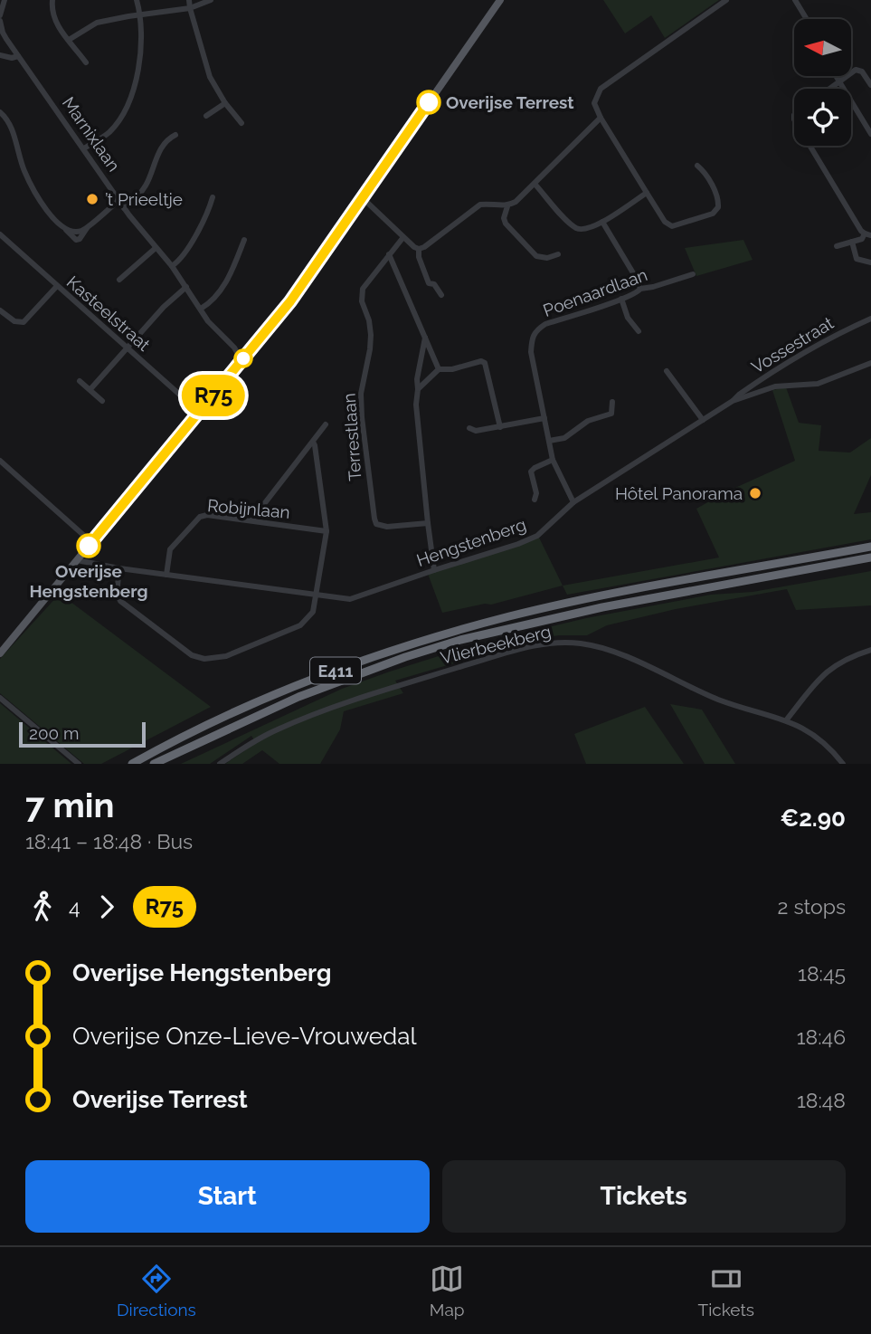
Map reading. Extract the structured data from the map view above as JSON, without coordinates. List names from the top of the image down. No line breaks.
{"streets":{"highway":["E411"],"street":["Marnixlaan","Poenaardlaan","Kasteelstraat","Vossestraat","Terrestlaan","Robijnlaan","Hengstenberg","Vlierbeekberg"]},"crossings":[["Poenaardlaan","Hengstenberg"],["Vossestraat","Hengstenberg"],["Robijnlaan","Hengstenberg"]],"places":["Overijse Terrest","’t Prieeltje","Hôtel Panorama","Overijse Hengstenberg"],"lines":["bus line R75"],"scale_bar":"200 m","north":"left","page":{"on_map":"R75","scale":"200 m","heading":["7 min","18:41 – 18:48 · Bus","€2.90"],"legs":["4","R75","2 stops"],"list":[{"name":"Overijse Hengstenberg","value":"18:45"},{"name":"Overijse Onze-Lieve-Vrouwedal","value":"18:46"},{"name":"Overijse Terrest","value":"18:48"}],"buttons":["Start","Tickets"],"tabs":["Directions","Map","Tickets"]}}
